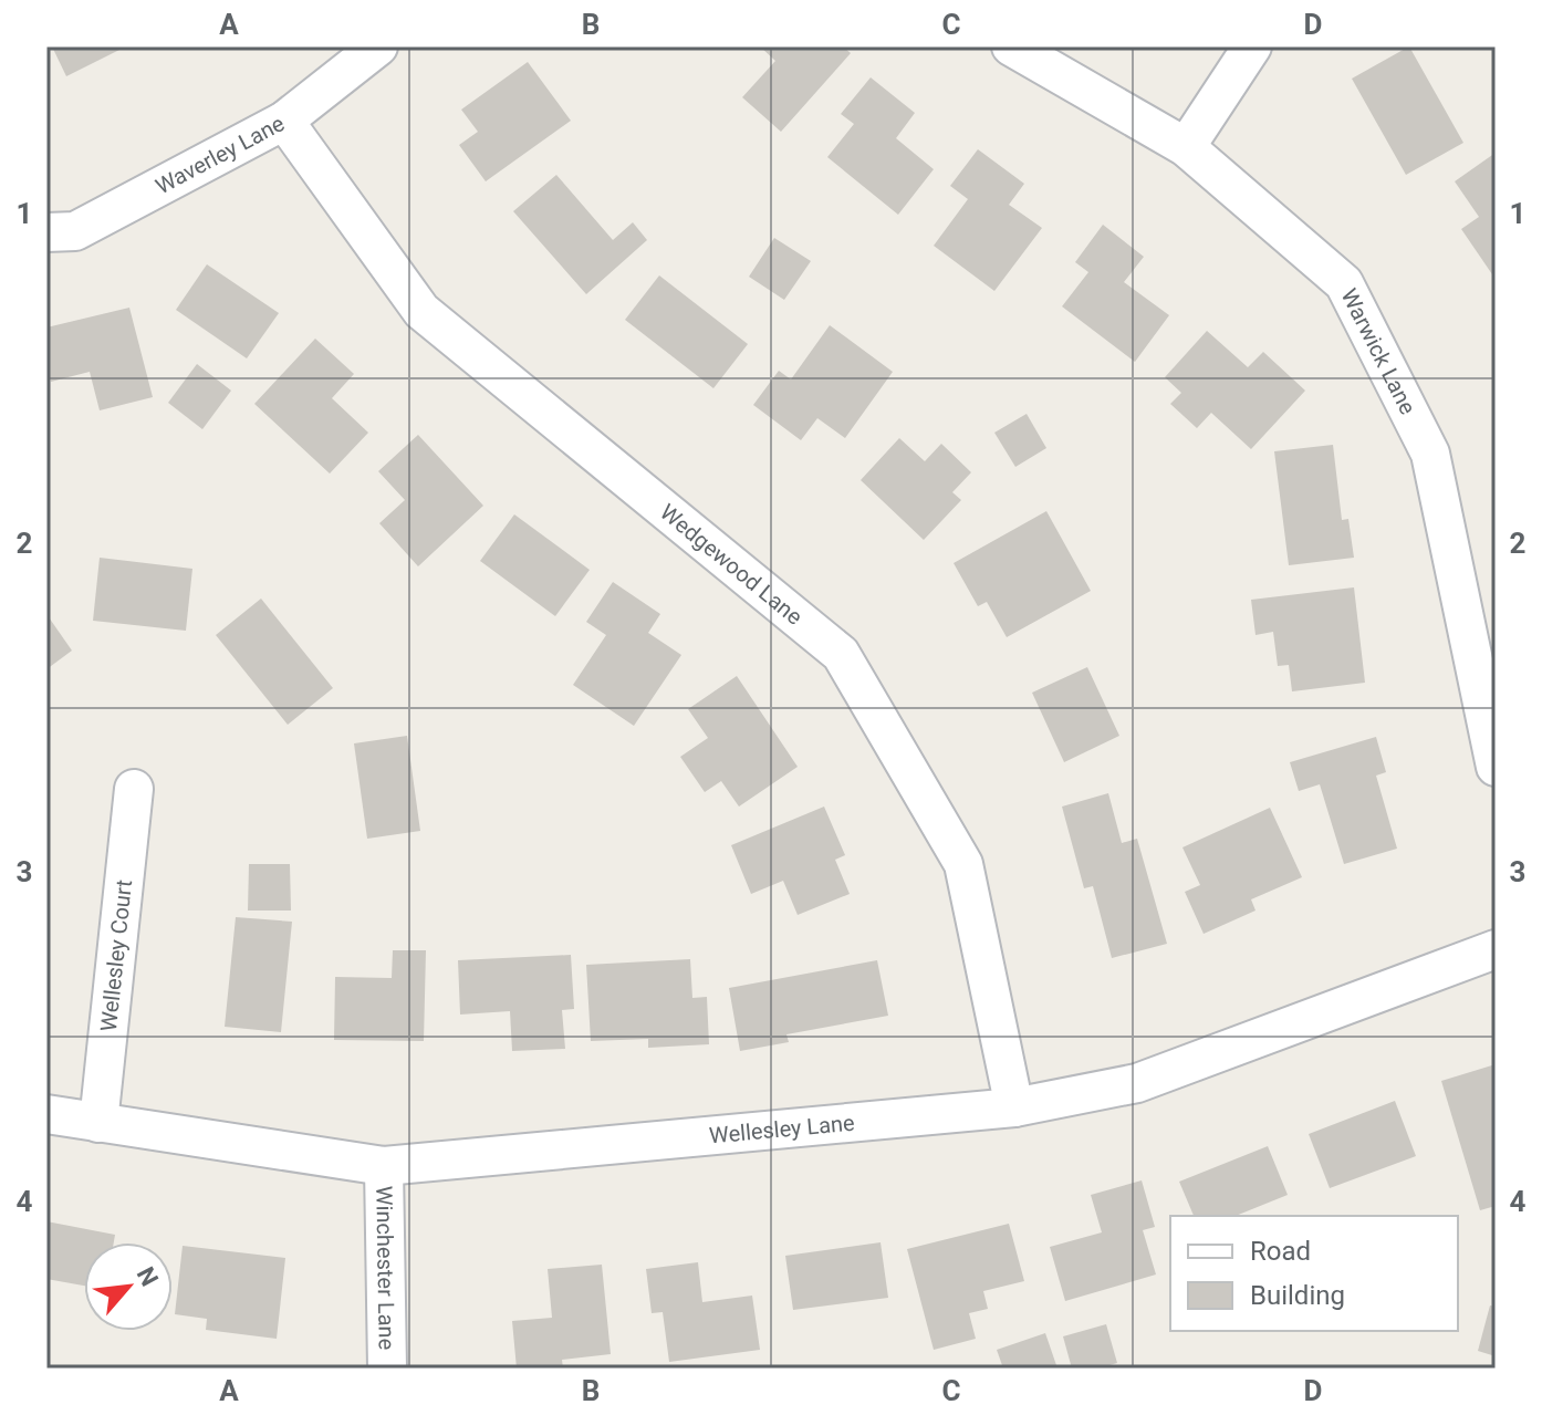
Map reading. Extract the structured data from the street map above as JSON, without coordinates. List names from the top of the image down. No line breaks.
{"streets":{"street":["Waverley Lane","Warwick Lane","Wedgewood Lane","Wellesley Court","Wellesley Lane","Winchester Lane"]},"crossings":[["Waverley Lane","Wedgewood Lane"],["Wedgewood Lane","Wellesley Lane"],["Wellesley Court","Wellesley Lane"],["Wellesley Lane","Winchester Lane"]],"legend":["Road","Building"],"north":"top right","grid":{"columns":["A","B","C","D"],"rows":["1","2","3","4"]}}
